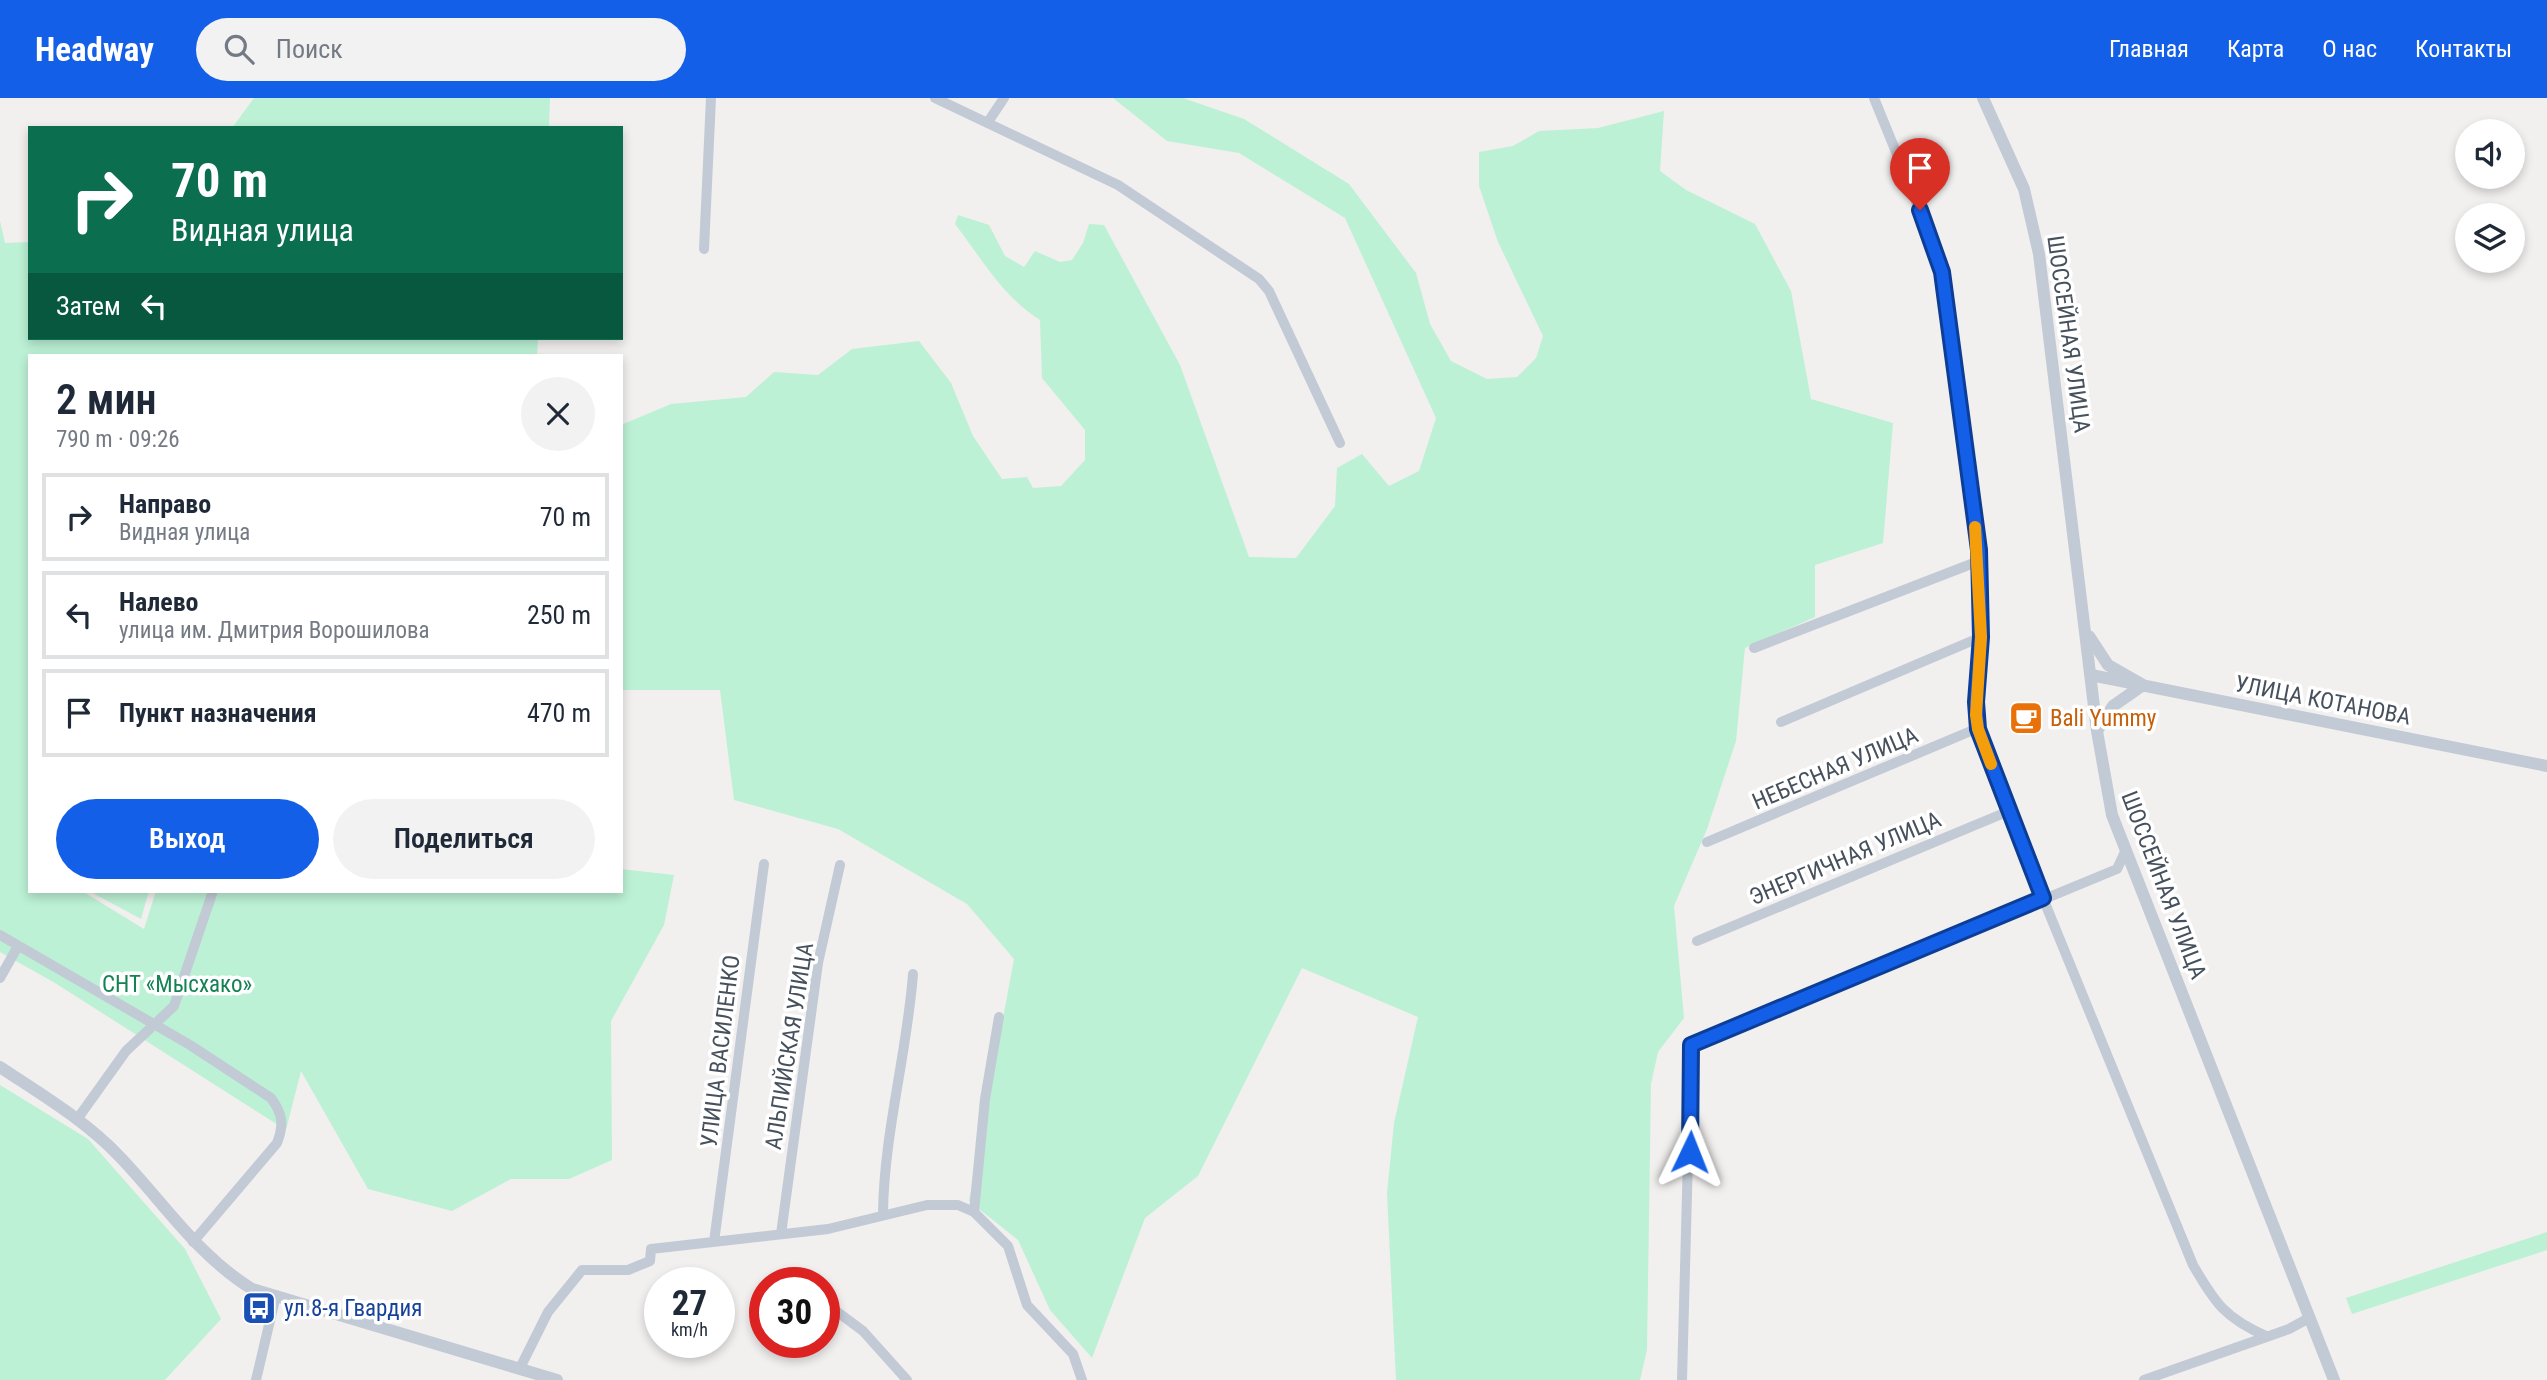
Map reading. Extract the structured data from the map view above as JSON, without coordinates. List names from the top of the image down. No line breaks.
{"streets":{"street":["ШОССЕЙНАЯ УЛИЦА","УЛИЦА КОТАНОВА","НЕБЕСНАЯ УЛИЦА","ЭНЕРГИЧНАЯ УЛИЦА","АЛЬПИЙСКАЯ УЛИЦА","УЛИЦА ВАСИЛЕНКО"]},"crossings":[["ШОССЕЙНАЯ УЛИЦА","УЛИЦА КОТАНОВА"]],"parks":["СНТ «Мысхако»"],"places":{"cafe":["Bali Yummy"],"bus stop":["ул.8-я Гвардия"]},"page":{"header":"Headway","search":"Поиск","nav":["Главная","Карта","О нас","Контакты"],"turn":["70 m","Видная улица"],"then":"Затем","heading":["2 мин","790 m · 09:26"],"list":[{"name":"Направо","note":"Видная улица","value":"70 m"},{"name":"Налево","note":"улица им. Дмитрия Ворошилова","value":"250 m"},{"name":"Пункт назначения","value":"470 m"}],"buttons":["Выход","Поделиться"],"speed":"27 km/h","limit":"30"}}
